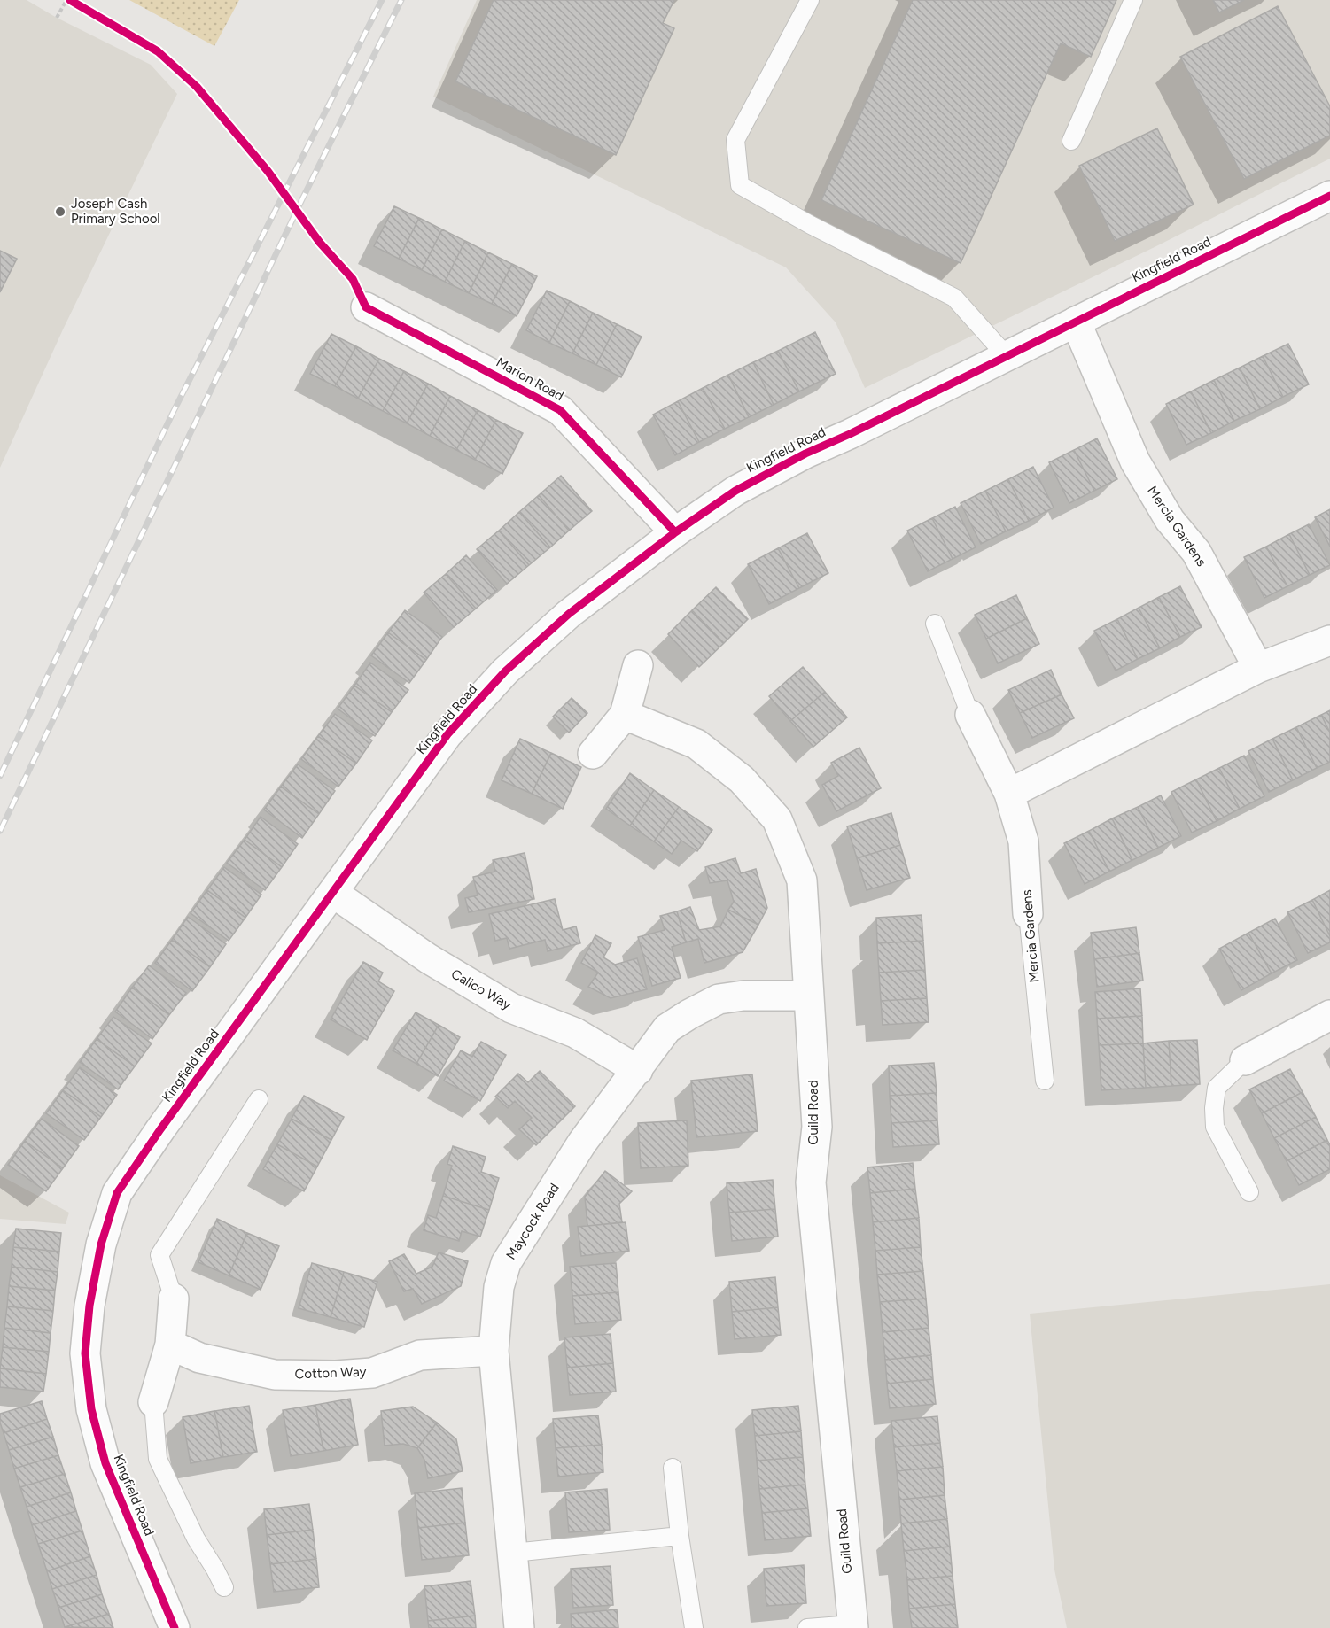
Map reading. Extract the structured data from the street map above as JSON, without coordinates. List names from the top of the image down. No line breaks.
{"streets":{"street":["Kingfield Road","Marion Road","Mercia Gardens","Calico Way","Guild Road","Maycock Road","Cotton Way"]},"crossings":[["Kingfield Road","Marion Road"],["Kingfield Road","Mercia Gardens"],["Kingfield Road","Calico Way"],["Calico Way","Maycock Road"],["Guild Road","Maycock Road"],["Maycock Road","Cotton Way"]],"places":["Joseph Cash Primary School"]}
